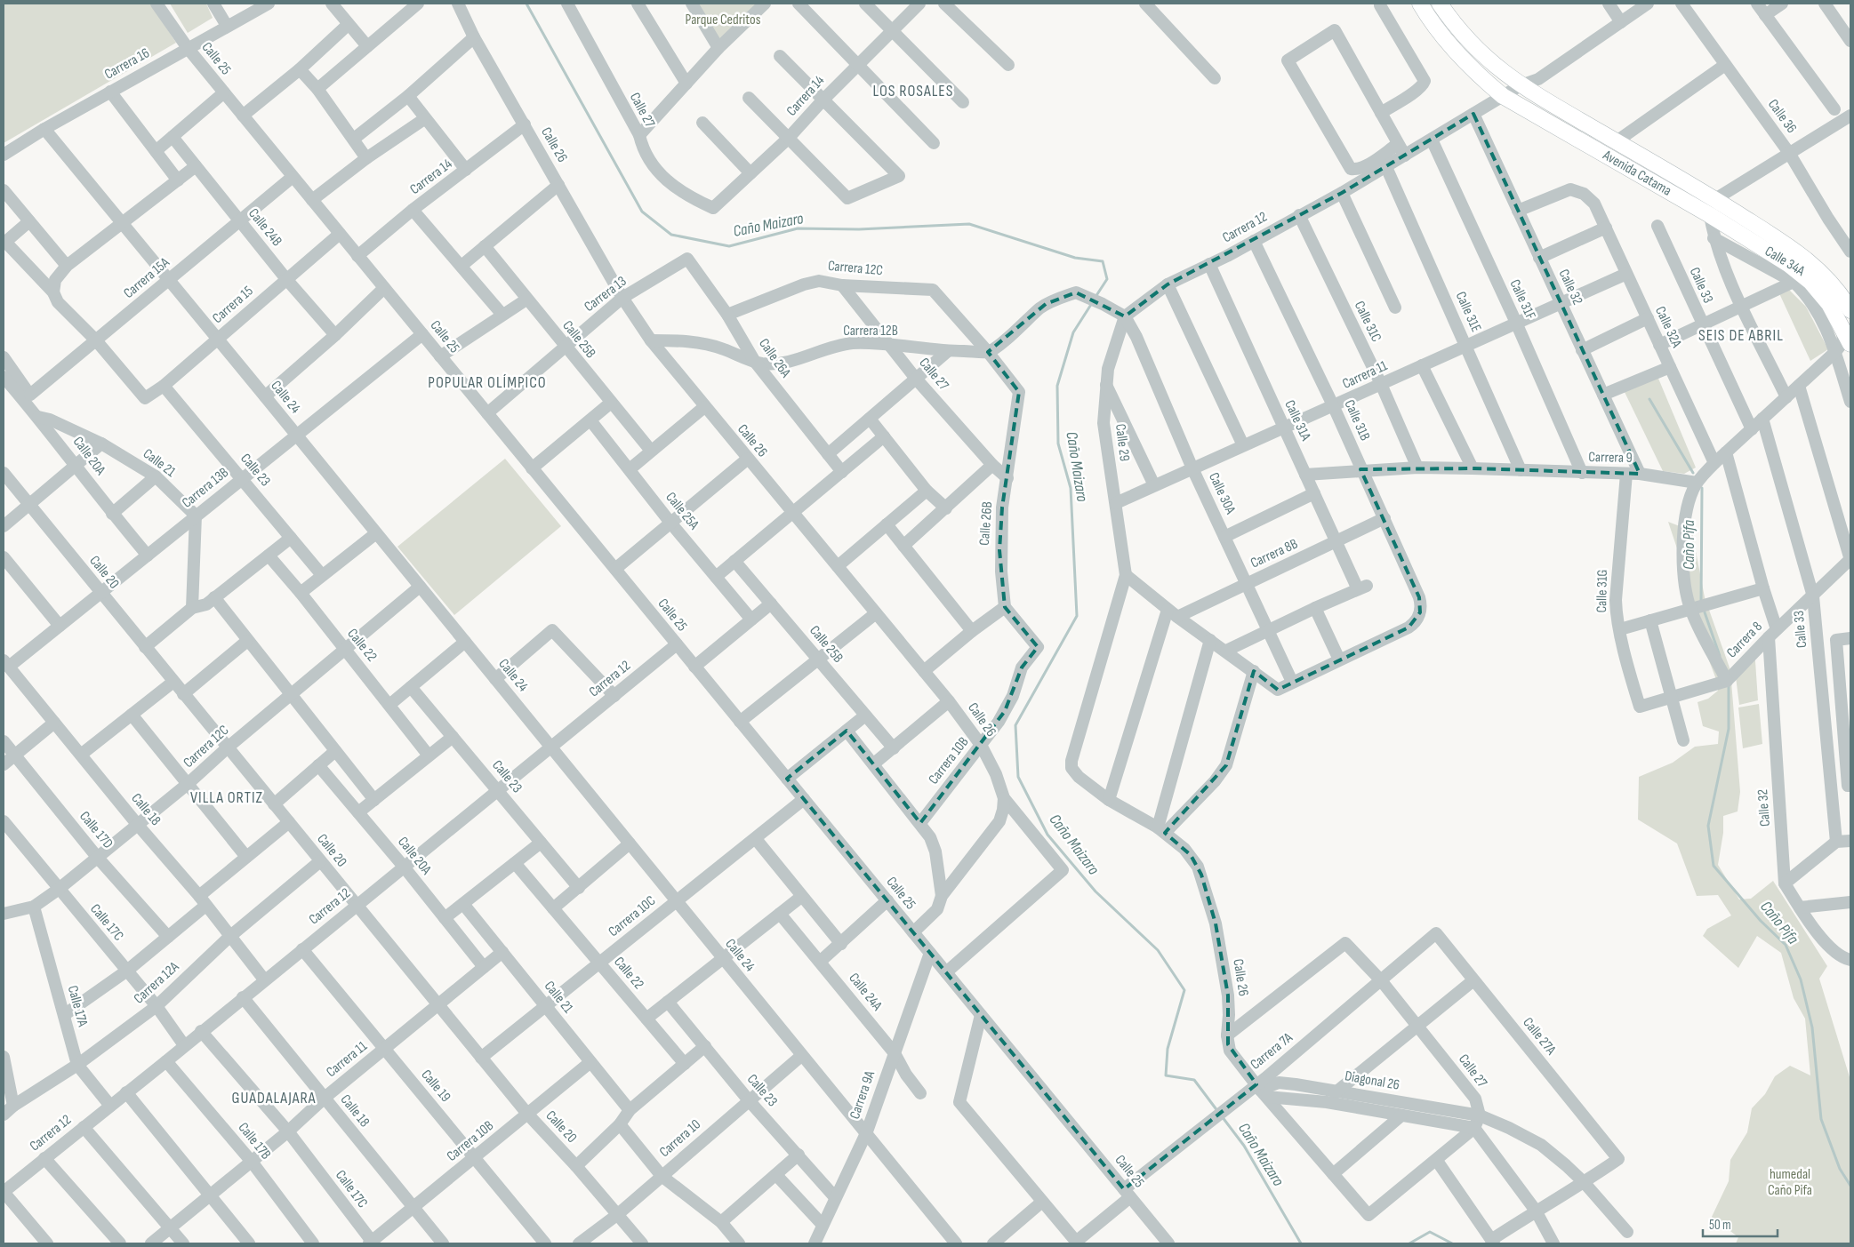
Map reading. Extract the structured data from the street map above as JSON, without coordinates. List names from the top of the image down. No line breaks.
{"streets":{"main road":["Avenida Catama"],"street":["Calle 25","Carrera 16","Carrera 14","Calle 27","Calle 36","Calle 26","Calle 24B","Carrera 12","Calle 34A","Carrera 12C","Carrera 15A","Calle 33","Calle 32","Carrera 13","Calle 31F","Carrera 15","Calle 31E","Calle 31C","Calle 32A","Carrera 12B","Calle 25B","Calle 26A","Carrera 11","Calle 24","Calle 31A","Calle 31B","Calle 29","Calle 20A","Carrera 9","Calle 21","Calle 23","Carrera 13B","Calle 30A","Calle 25A","Calle 26B","Carrera 8B","Calle 20","Calle 31G","Carrera 8","Calle 22","Carrera 10B","Calle 18","Calle 17D","Carrera 10C","Calle 17C","Carrera 12A","Calle 24A","Calle 17A","Calle 27A","Carrera 7A","Diagonal 26","Calle 19","Carrera 9A","Carrera 10","Calle 17B"]},"crossings":[["Calle 25","Carrera 16"],["Calle 25","Carrera 14"],["Calle 25","Calle 26"],["Calle 25","Carrera 12"],["Calle 25","Carrera 15A"],["Calle 25","Carrera 13"],["Calle 25","Carrera 15"],["Calle 25","Carrera 13B"],["Calle 25","Carrera 10C"],["Calle 25","Carrera 7A"],["Calle 25","Carrera 9A"],["Carrera 16","Calle 24"],["Carrera 14","Calle 27"],["Carrera 14","Calle 26"],["Calle 27","Calle 26"],["Calle 27","Carrera 12C"],["Calle 27","Carrera 12B"],["Calle 27","Calle 26B"],["Calle 27","Carrera 7A"],["Calle 27","Diagonal 26"],["Calle 26","Carrera 13"],["Calle 26","Calle 29"],["Calle 26","Carrera 10B"],["Calle 26","Carrera 7A"],["Calle 26","Diagonal 26"],["Avenida Catama","Carrera 12"],["Calle 24B","Carrera 15A"],["Calle 24B","Carrera 15"],["Carrera 12","Calle 32"],["Carrera 12","Calle 31F"],["Carrera 12","Calle 31E"],["Carrera 12","Calle 31C"],["Carrera 12","Calle 24"],["Carrera 12","Calle 31A"],["Carrera 12","Calle 31B"],["Carrera 12","Calle 29"],["Carrera 12","Calle 20A"],["Carrera 12","Calle 23"],["Carrera 12","Calle 30A"],["Carrera 12","Calle 20"],["Carrera 12","Calle 18"],["Carrera 12","Calle 17C"],["Carrera 12","Calle 17A"],["Carrera 12","Calle 19"],["Carrera 12","Calle 17B"],["Carrera 12C","Carrera 12B"],["Carrera 12C","Calle 26A"],["Carrera 12C","Calle 24"],["Carrera 12C","Calle 26B"],["Carrera 12C","Calle 20"],["Carrera 12C","Calle 22"],["Carrera 12C","Calle 18"],["Carrera 12C","Calle 17D"],["Carrera 12C","Calle 17C"],["Carrera 12C","Calle 17A"],["Carrera 15A","Carrera 15"],["Carrera 15A","Calle 24"],["Calle 33","Carrera 8"],["Calle 32","Calle 32A"],["Calle 32","Carrera 11"],["Calle 32","Carrera 9"],["Calle 32","Carrera 8"],["Carrera 13","Calle 25B"],["Carrera 13","Calle 26A"],["Calle 31F","Carrera 11"],["Calle 31F","Carrera 9"],["Carrera 15","Calle 24"],["Carrera 15","Calle 23"],["Calle 31E","Carrera 11"],["Calle 31E","Carrera 9"],["Calle 31C","Carrera 11"],["Calle 31C","Carrera 9"],["Calle 32A","Carrera 11"],["Carrera 12B","Calle 26A"],["Carrera 12B","Calle 26B"],["Carrera 11","Calle 31A"],["Carrera 11","Calle 31B"],["Carrera 11","Calle 29"],["Carrera 11","Calle 20A"],["Carrera 11","Calle 21"],["Carrera 11","Calle 30A"],["Carrera 11","Calle 20"],["Carrera 11","Calle 18"],["Carrera 11","Calle 17C"],["Carrera 11","Calle 19"],["Carrera 11","Calle 17B"],["Calle 24","Carrera 13B"],["Calle 24","Carrera 10C"],["Calle 24","Carrera 9A"],["Calle 24","Carrera 10"],["Calle 31A","Carrera 9"],["Calle 31A","Carrera 8B"],["Calle 31B","Carrera 9"],["Calle 31B","Carrera 8B"],["Calle 29","Calle 30A"],["Calle 20A","Calle 21"],["Calle 20A","Carrera 13B"],["Carrera 9","Calle 31G"],["Calle 21","Carrera 13B"],["Calle 21","Carrera 10B"],["Calle 21","Carrera 10C"],["Calle 23","Carrera 13B"],["Calle 23","Carrera 9A"],["Calle 23","Carrera 10"],["Carrera 13B","Calle 20"],["Carrera 13B","Calle 18"],["Calle 30A","Carrera 8B"],["Calle 26B","Carrera 10B"],["Calle 20","Carrera 10B"],["Calle 20","Carrera 10C"],["Calle 20","Carrera 12A"],["Calle 20","Carrera 10"],["Calle 31G","Carrera 8"],["Calle 22","Carrera 10C"],["Carrera 10B","Calle 18"],["Carrera 10B","Calle 17C"],["Carrera 10B","Calle 19"],["Calle 18","Carrera 12A"],["Calle 17C","Carrera 12A"],["Carrera 12A","Calle 17A"],["Calle 24A","Carrera 9A"],["Calle 27A","Carrera 7A"],["Carrera 7A","Diagonal 26"]],"districts":["LOS ROSALES","SEIS DE ABRIL","POPULAR OLÍMPICO","VILLA ORTIZ","GUADALAJARA"],"water":["Caño Maizaro","Caño Pifa"],"parks":["Parque Cedritos","humedal Caño Pifa"],"scale_bar":"50 m"}
